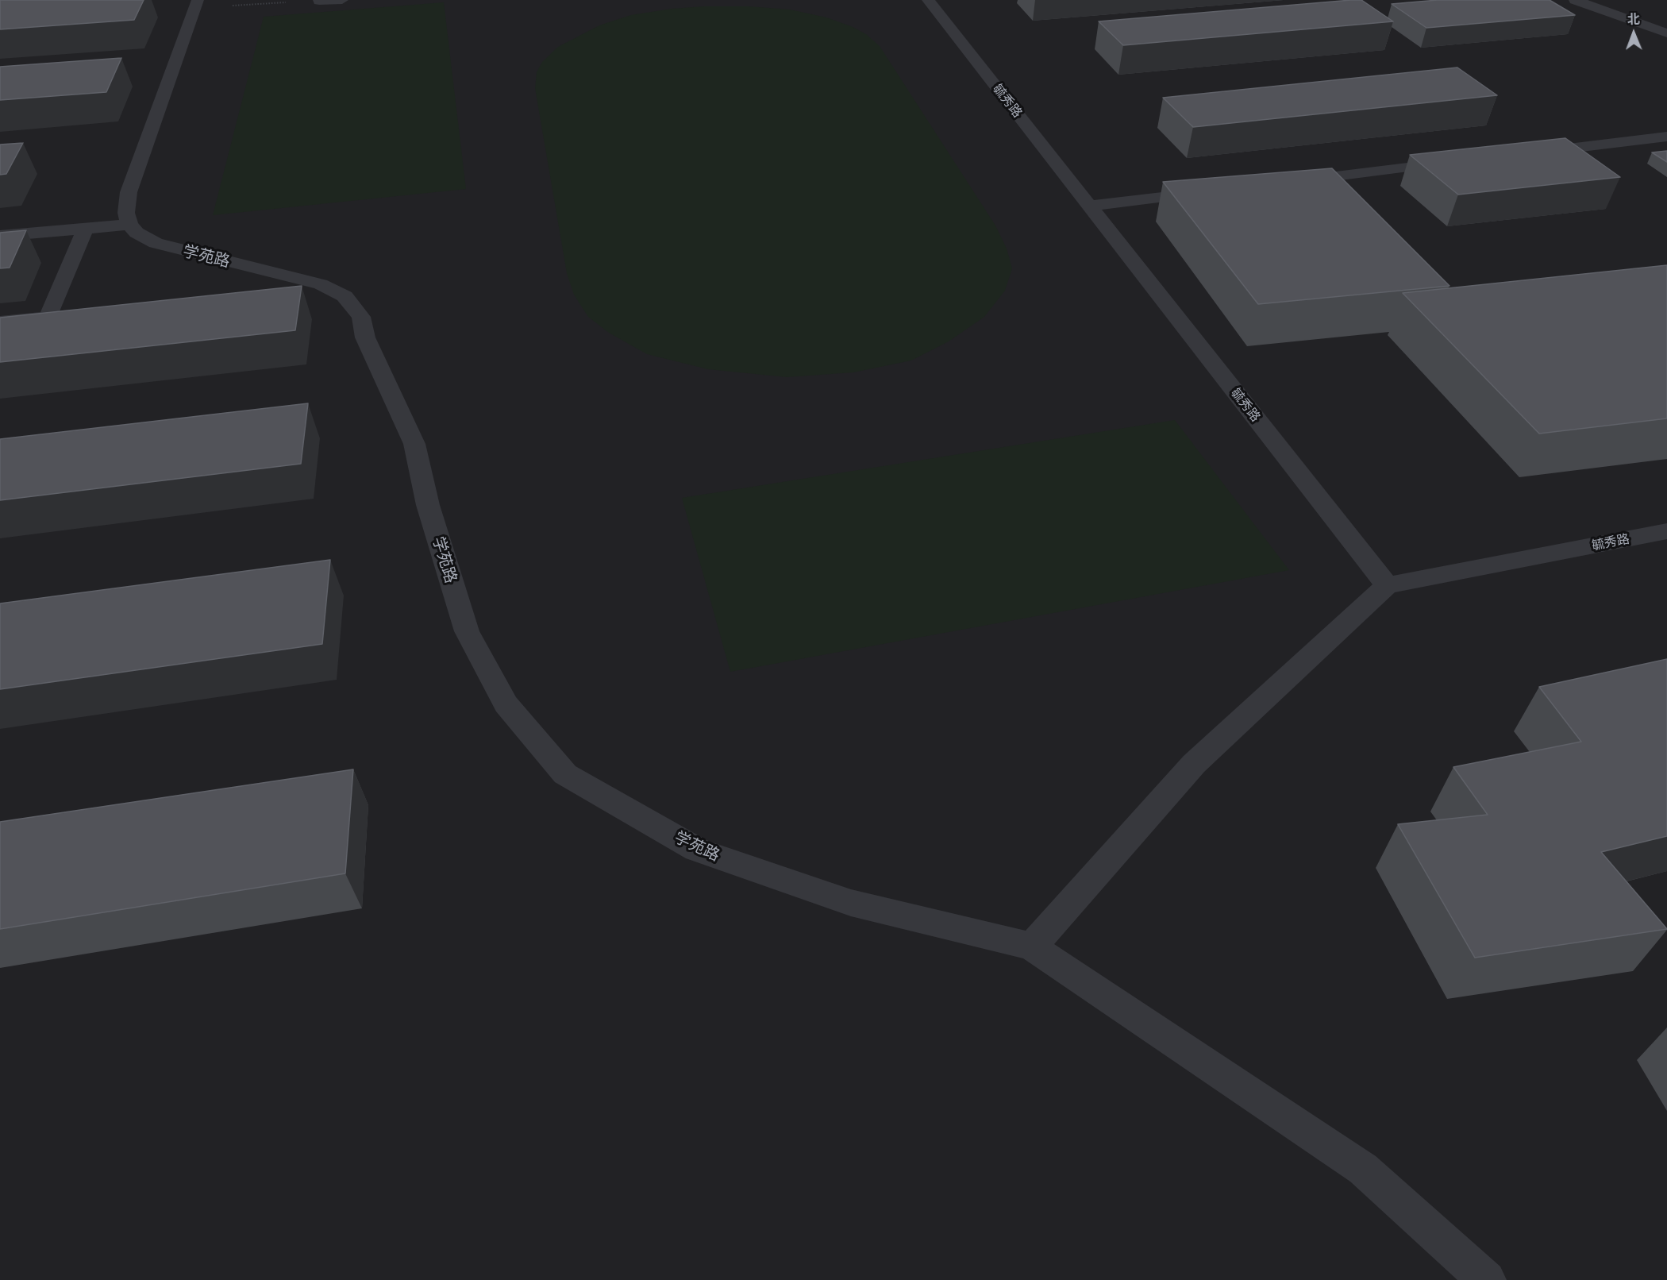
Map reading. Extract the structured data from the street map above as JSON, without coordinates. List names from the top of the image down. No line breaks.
{"streets":{"lane":["毓秀路","学苑路"]},"north":"top"}
